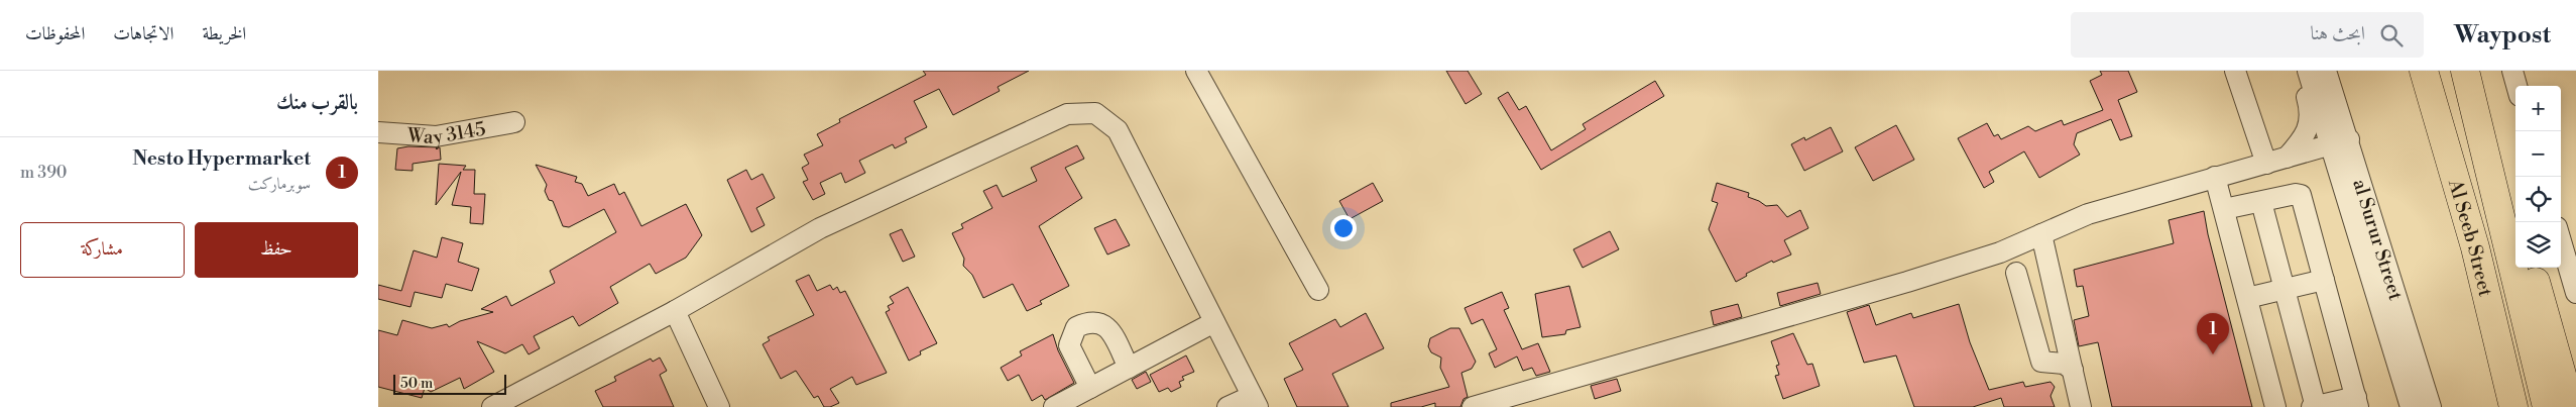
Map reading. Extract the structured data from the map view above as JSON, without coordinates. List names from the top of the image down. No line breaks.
{"streets":{"highway":["Al Seeb Street"],"street":["Way 3145","al Surur Street"]},"scale_bar":"50 m","page":{"header":"Waypost","search":"ابحث هنا","nav":["الخريطة","الاتجاهات","المحفوظات"],"heading":"بالقرب منك","map_buttons":["+","−"],"list":[{"mark":"1","name":"Nesto Hypermarket","note":"سوبرماركت","value":"390 m"}],"buttons":["حفظ","مشاركة"],"pins":"1","scale":"50 m"}}
